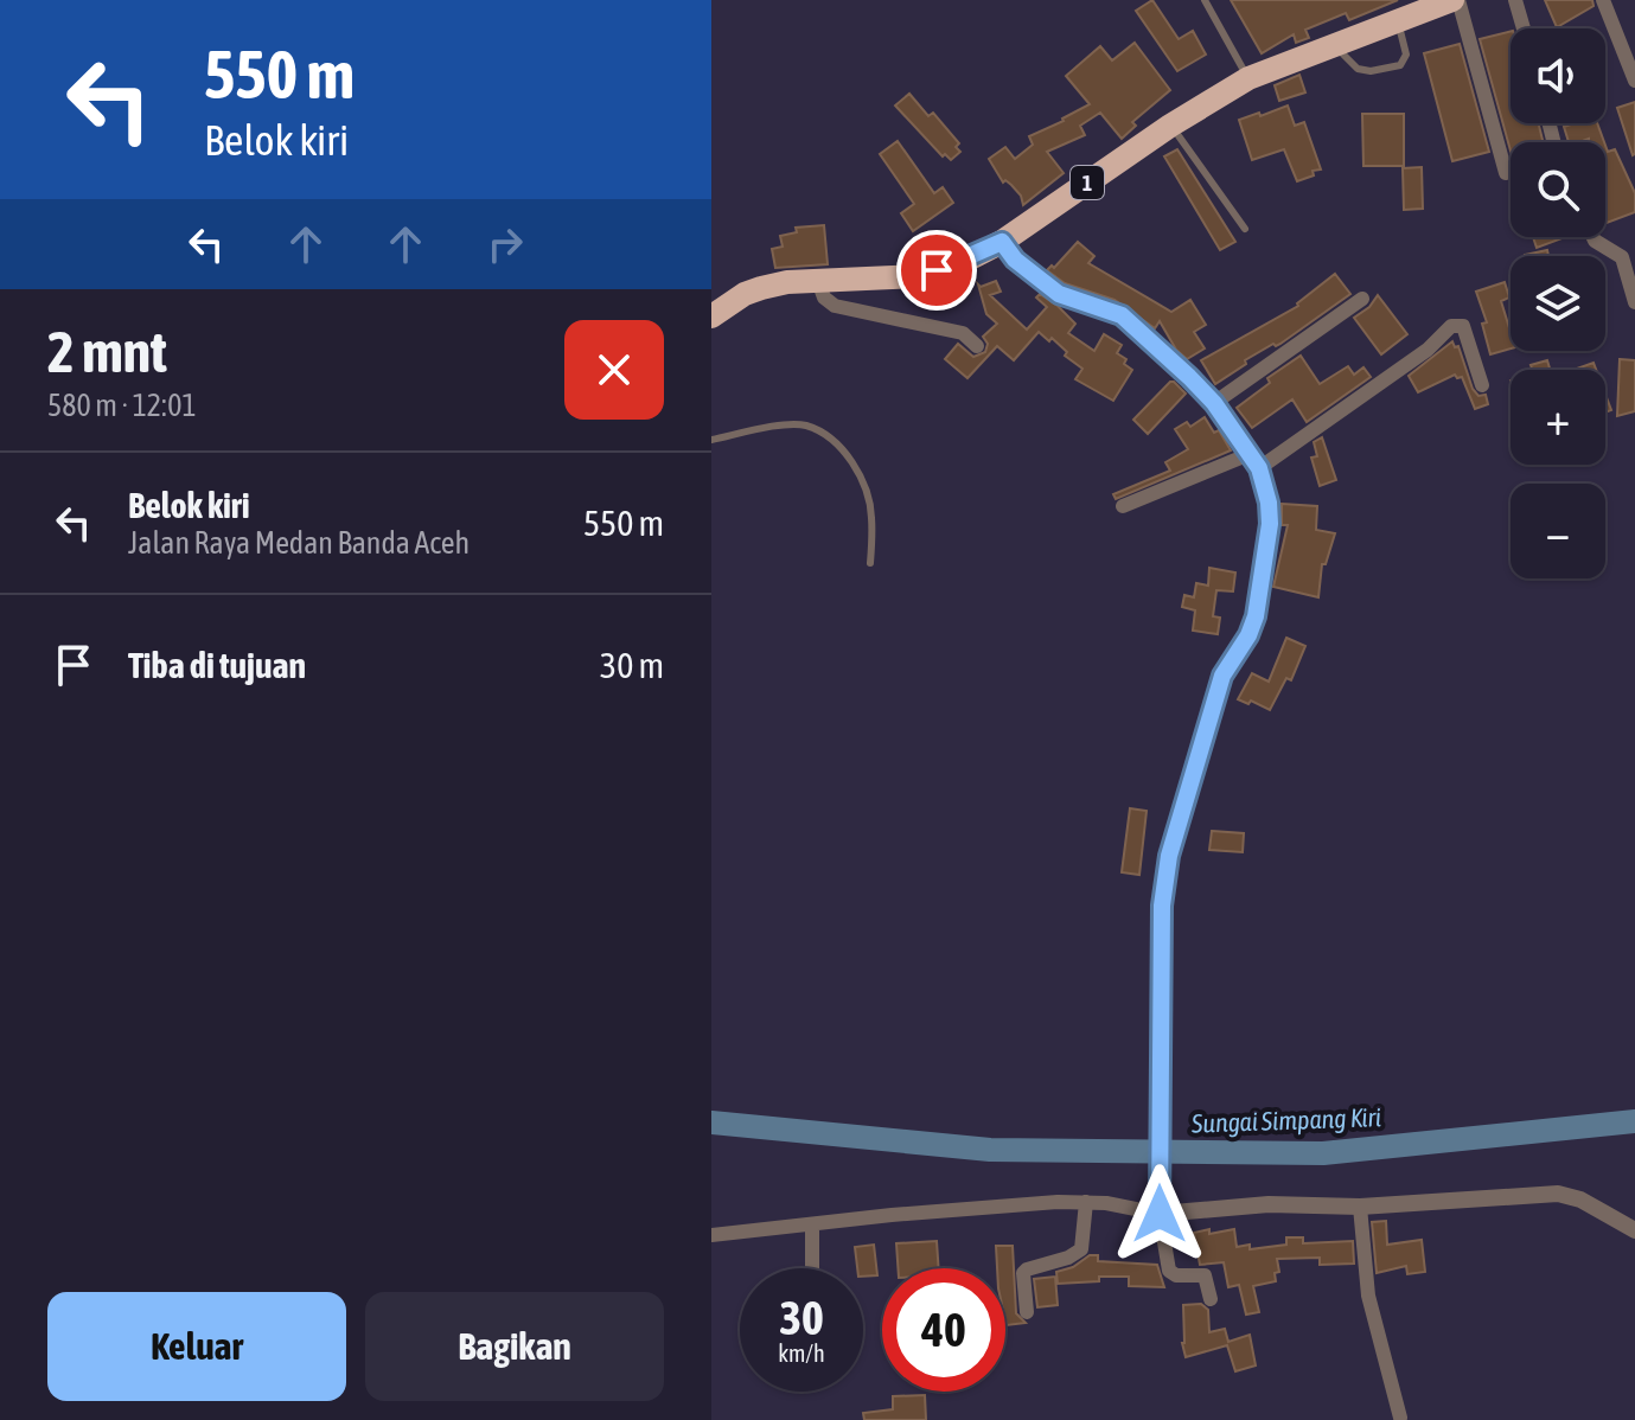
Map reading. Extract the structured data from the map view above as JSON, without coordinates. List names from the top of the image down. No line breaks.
{"streets":{"highway":["1"]},"water":["Sungai Simpang Kiri"],"page":{"turn":["550 m","Belok kiri"],"map_buttons":["+","−"],"heading":["2 mnt","580 m · 12:01"],"list":[{"name":"Belok kiri","note":"Jalan Raya Medan Banda Aceh","value":"550 m"},{"name":"Tiba di tujuan","value":"30 m"}],"speed":"30 km/h","limit":"40","buttons":["Keluar","Bagikan"]}}
